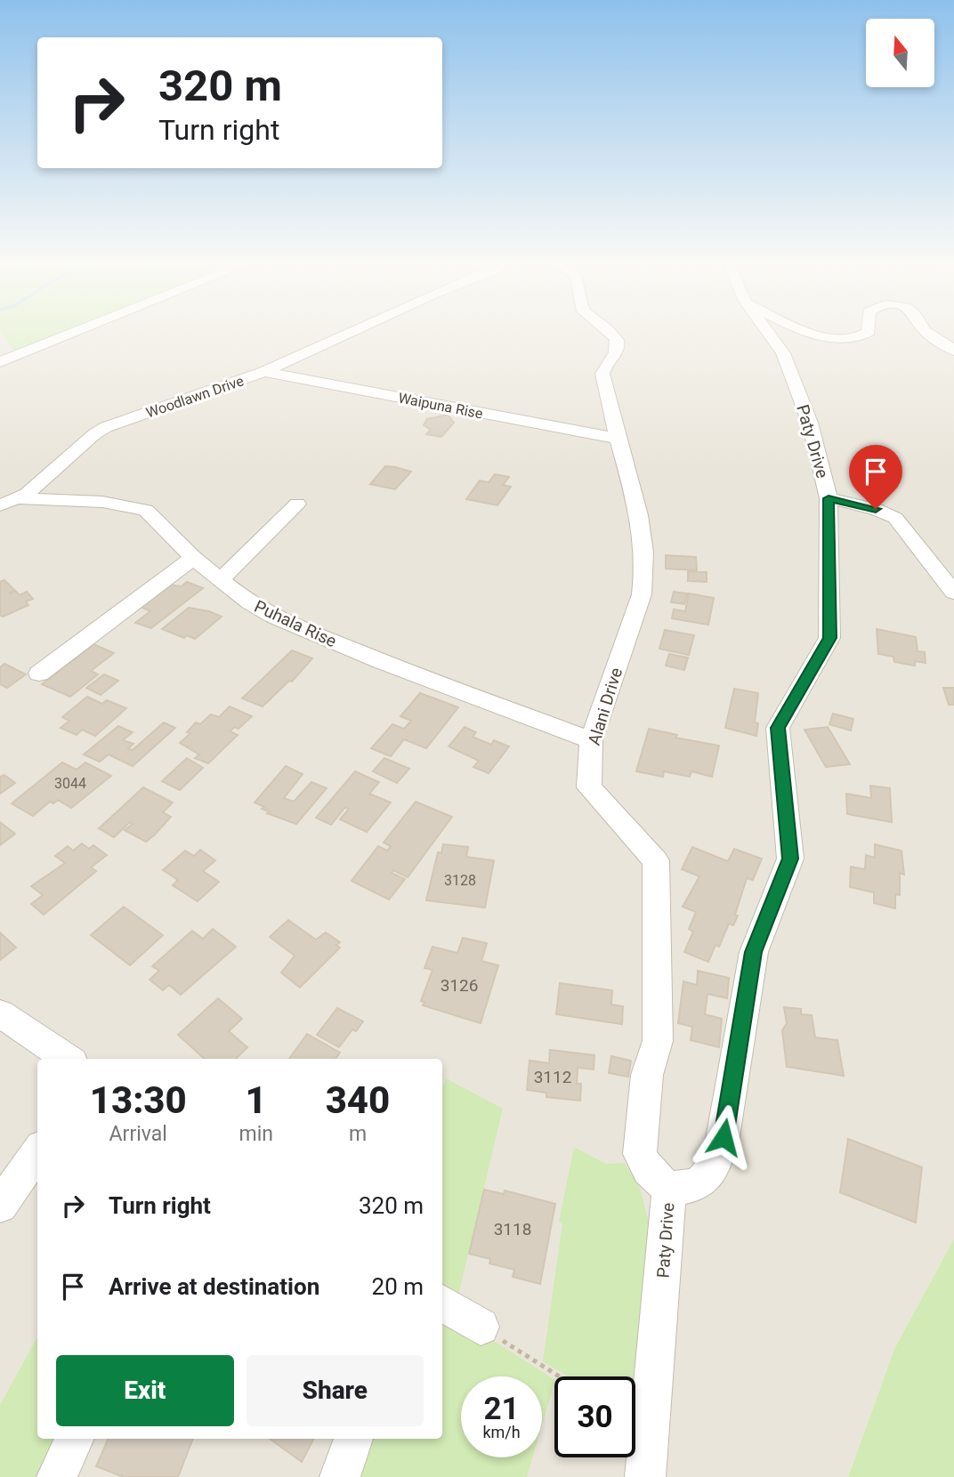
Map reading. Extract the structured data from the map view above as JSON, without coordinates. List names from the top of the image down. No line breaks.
{"streets":{"street":["Woodlawn Drive","Waipuna Rise","Paty Drive","Puhala Rise","Alani Drive"]},"crossings":[["Woodlawn Drive","Waipuna Rise"],["Woodlawn Drive","Puhala Rise"],["Waipuna Rise","Alani Drive"],["Paty Drive","Alani Drive"],["Puhala Rise","Alani Drive"]],"house_numbers":["3044","3128","3126","3112","3118"],"north":"top","page":{"turn":["320 m","Turn right"],"eta":["13:30","Arrival","1","min","340","m"],"list":[{"name":"Turn right","value":"320 m"},{"name":"Arrive at destination","value":"20 m"}],"buttons":["Exit","Share"],"speed":"21 km/h","limit":"30"}}
